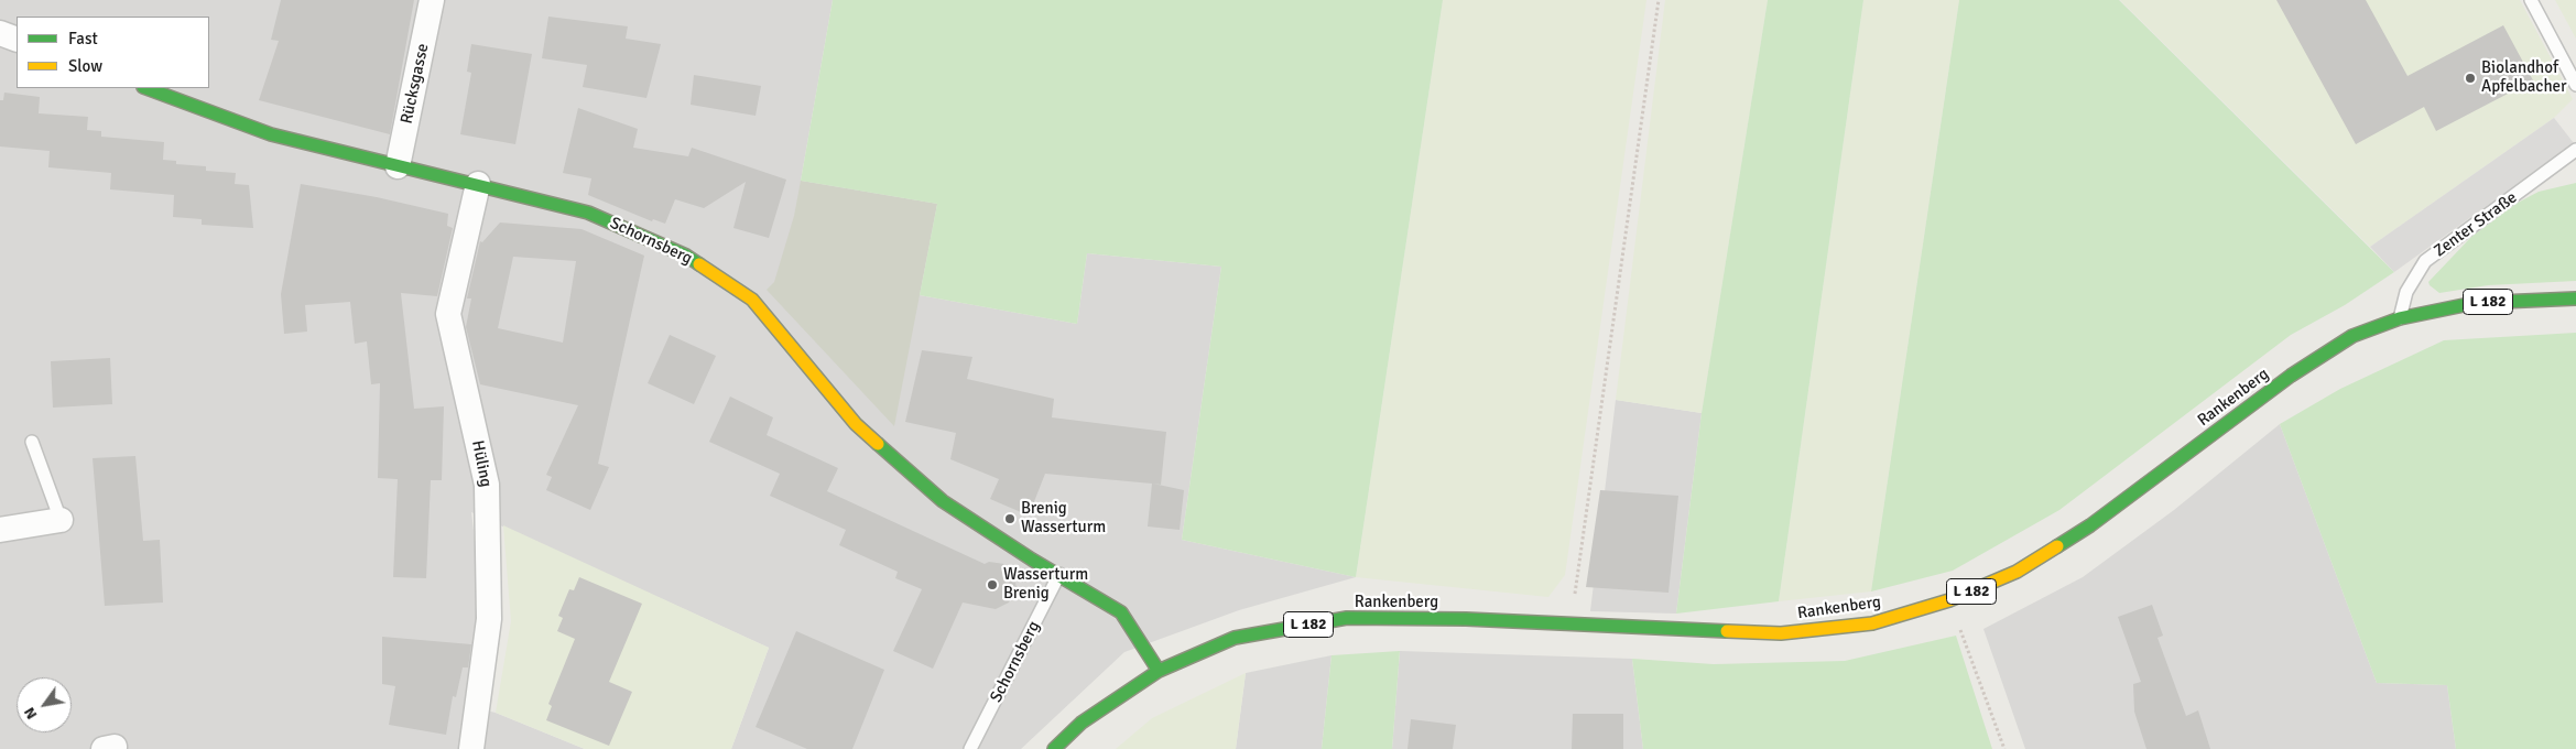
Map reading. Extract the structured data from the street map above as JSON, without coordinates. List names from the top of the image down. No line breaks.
{"streets":{"main road":["Schornsberg","L 182","Rankenberg"],"street":["Rücksgasse","Hüling"],"lane":["Zenter Straße"]},"crossings":[["Rücksgasse","Schornsberg"],["Zenter Straße","Rankenberg"],["Schornsberg","Rankenberg"],["Schornsberg","Hüling"]],"places":["Biolandhof Apfelbacher","Brenig Wasserturm","Wasserturm Brenig"],"legend":["Fast","Slow"],"north":"bottom left"}
